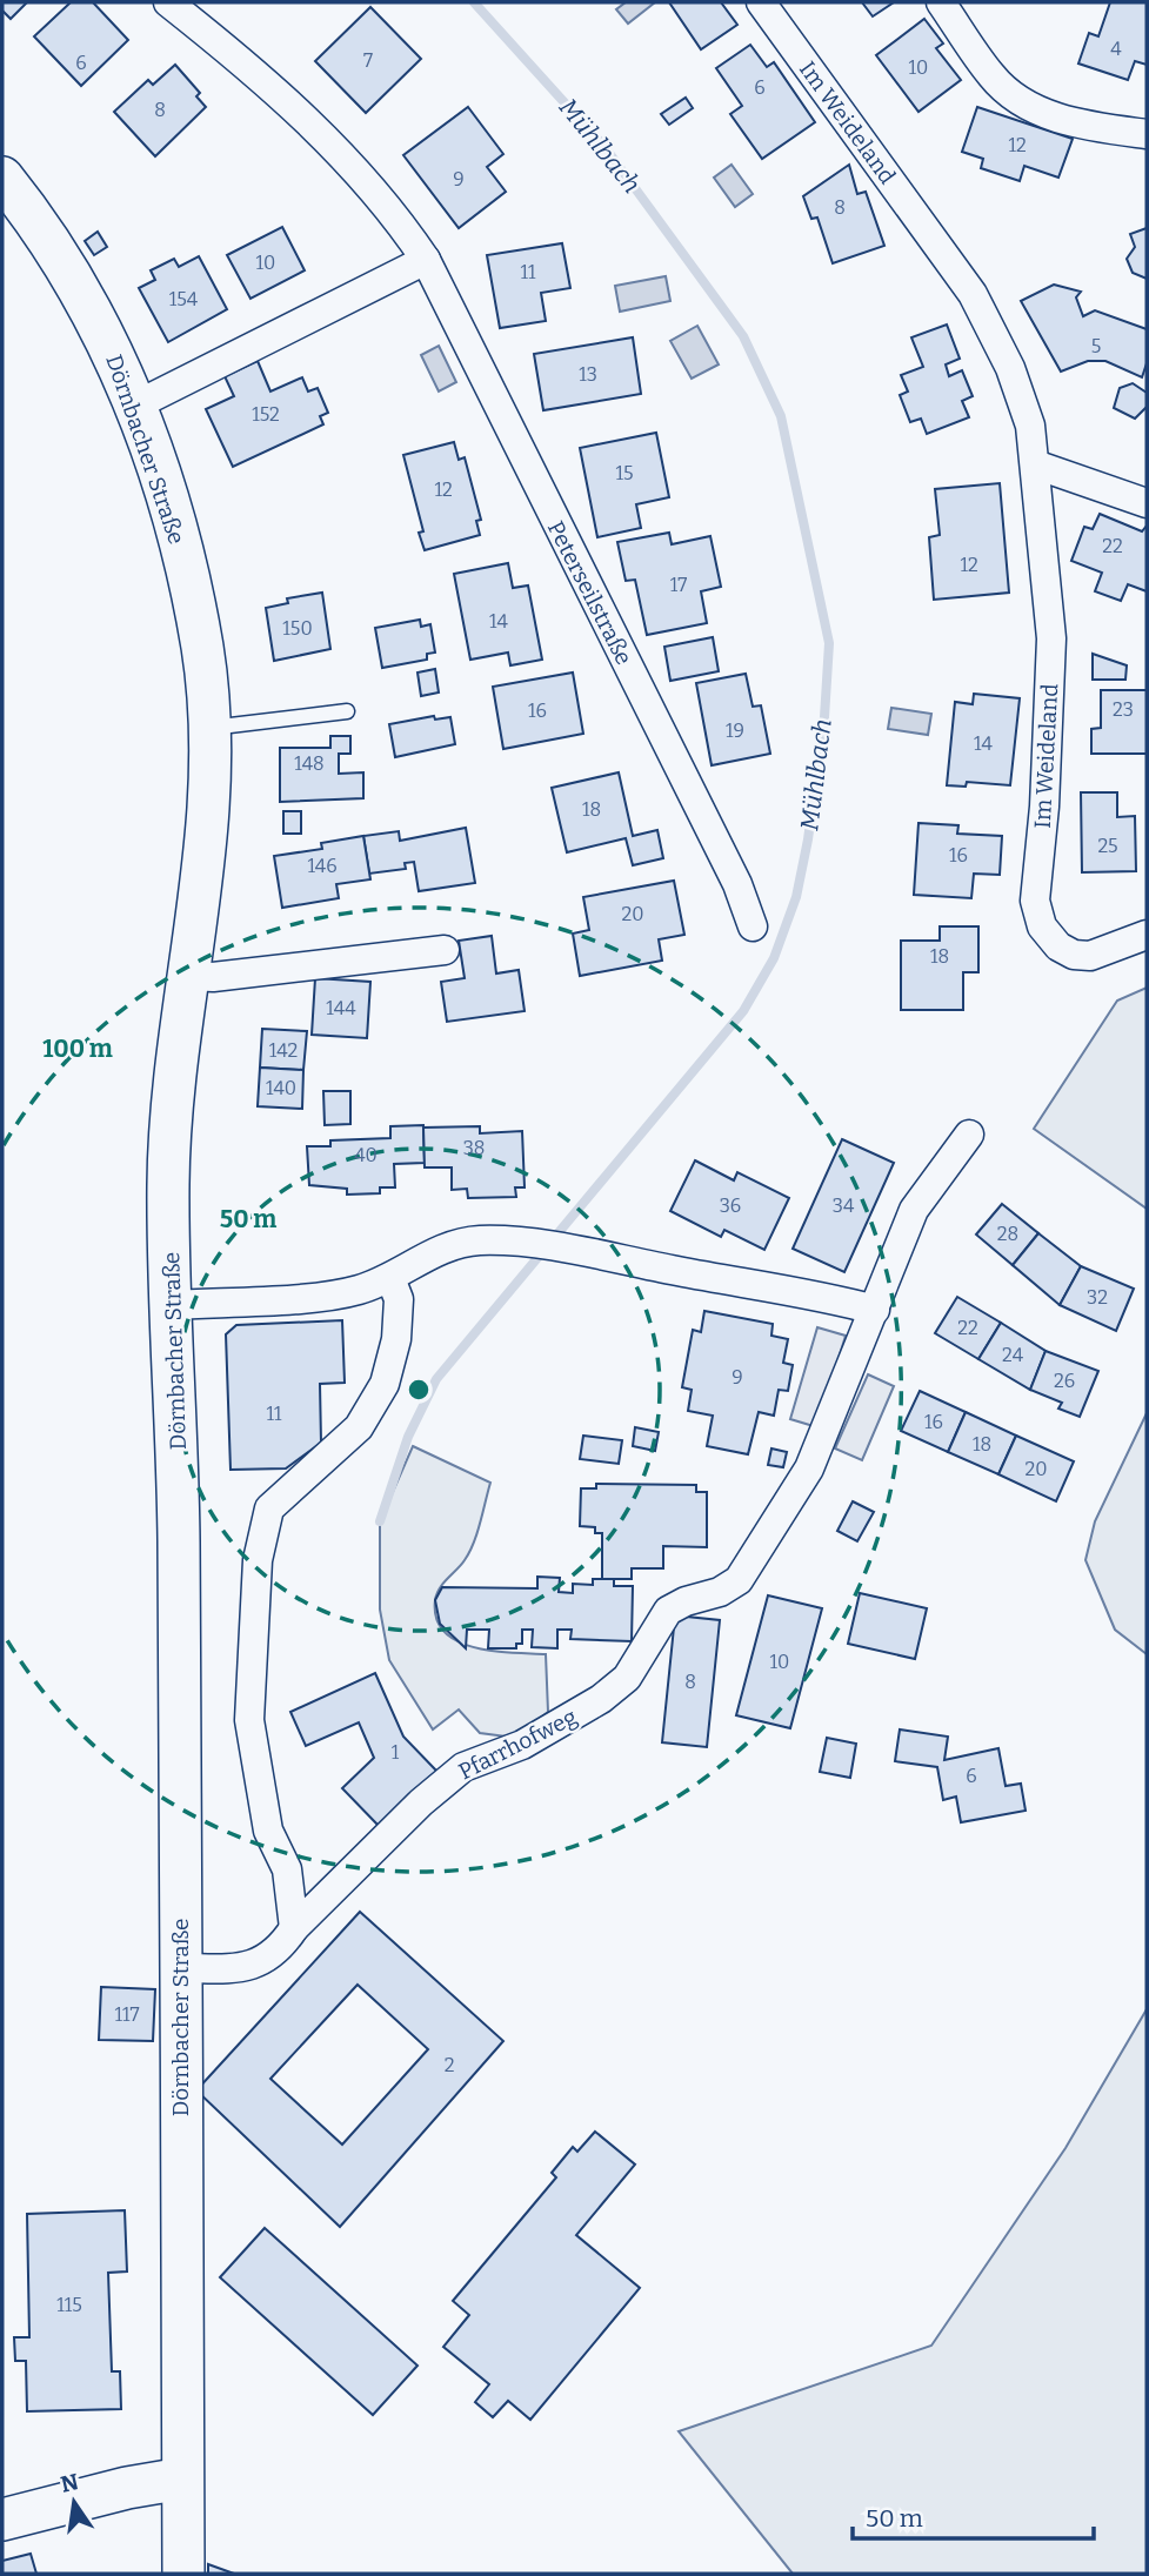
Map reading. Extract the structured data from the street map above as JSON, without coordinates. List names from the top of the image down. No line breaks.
{"streets":{"street":["Im Weideland","Dörnbacher Straße","Peterseilstraße","Pfarrhofweg"]},"crossings":[["Dörnbacher Straße","Pfarrhofweg"]],"water":["Mühlbach"],"house_numbers":["4","7","6","10","6","8","12","9","8","10","11","154","5","13","152","15","12","22","12","17","14","150","23","16","19","14","148","18","25","16","146","20","18","144","142","140","38","40","36","34","28","32","22","24","9","26","11","16","18","20","10","8","1","6","117","2","115"],"scale_bar":"50 m","north":"top","rings":["100 m","50 m"]}
